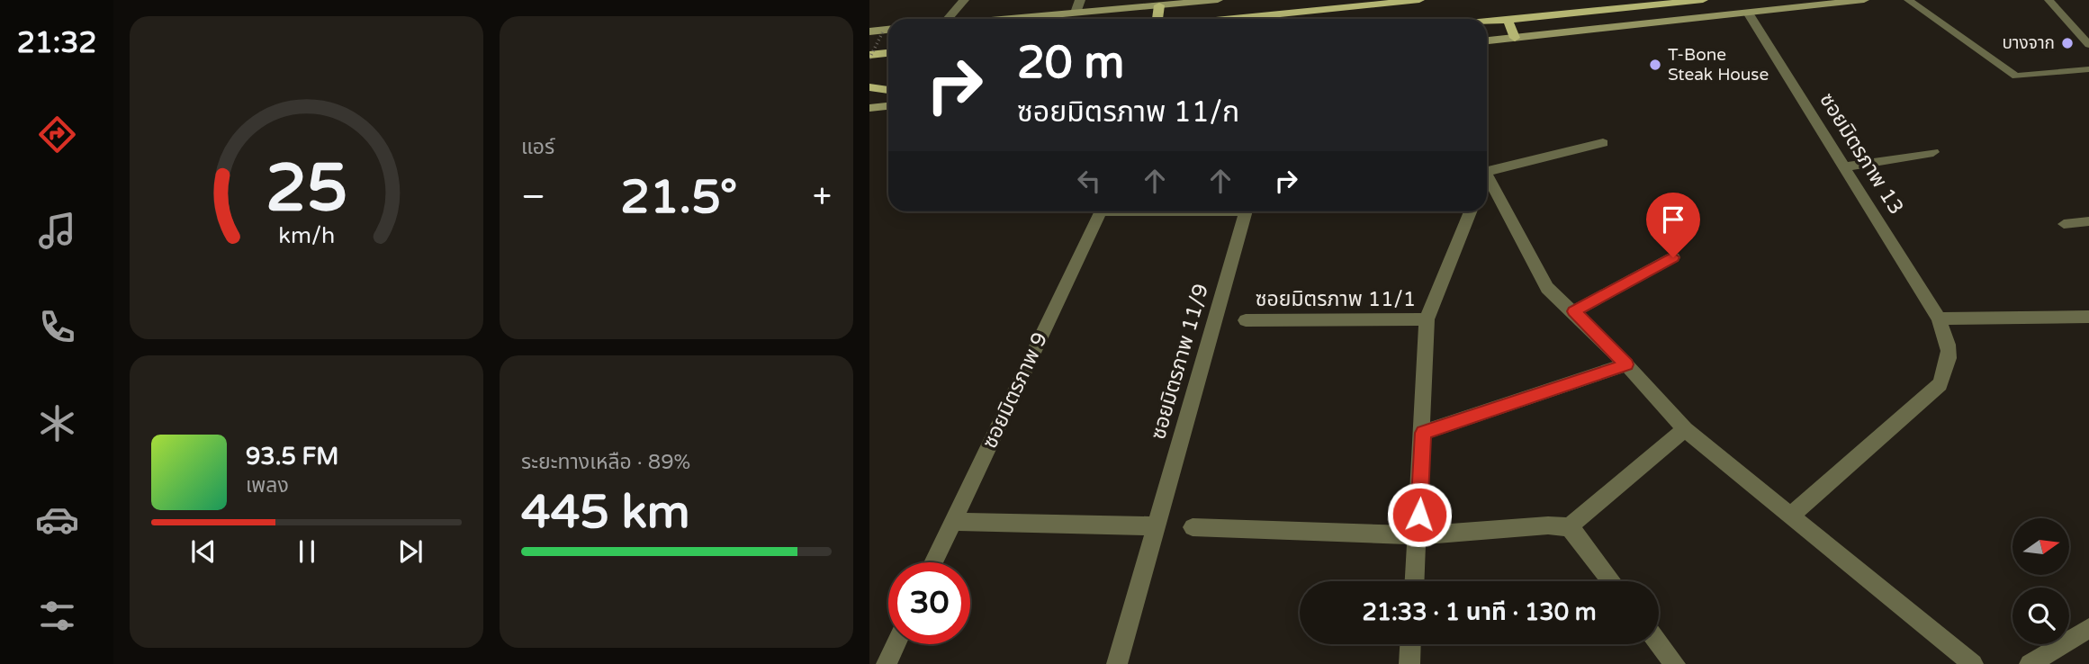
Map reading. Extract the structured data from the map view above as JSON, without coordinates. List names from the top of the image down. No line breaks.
{"streets":{"street":["ซอยมิตรภาพ 13","ซอยมิตรภาพ 11/1","ซอยมิตรภาพ 11/9","ซอยมิตรภาพ 9"]},"places":["บางจาก","T-Bone Steak House"],"north":"right","page":{"tabs":"21:32","tile":["แอร์",["ระยะทางเหลือ · 89%","445 km"]],"turn":["20 m","ซอยมิตรภาพ 11/ก"],"heat":["−","21.5°","+"],"song":["93.5 FM","เพลง"],"limit":"30","trip":"21:33 · 1 นาที · 130 m","gauge":["25","km/h"]}}
